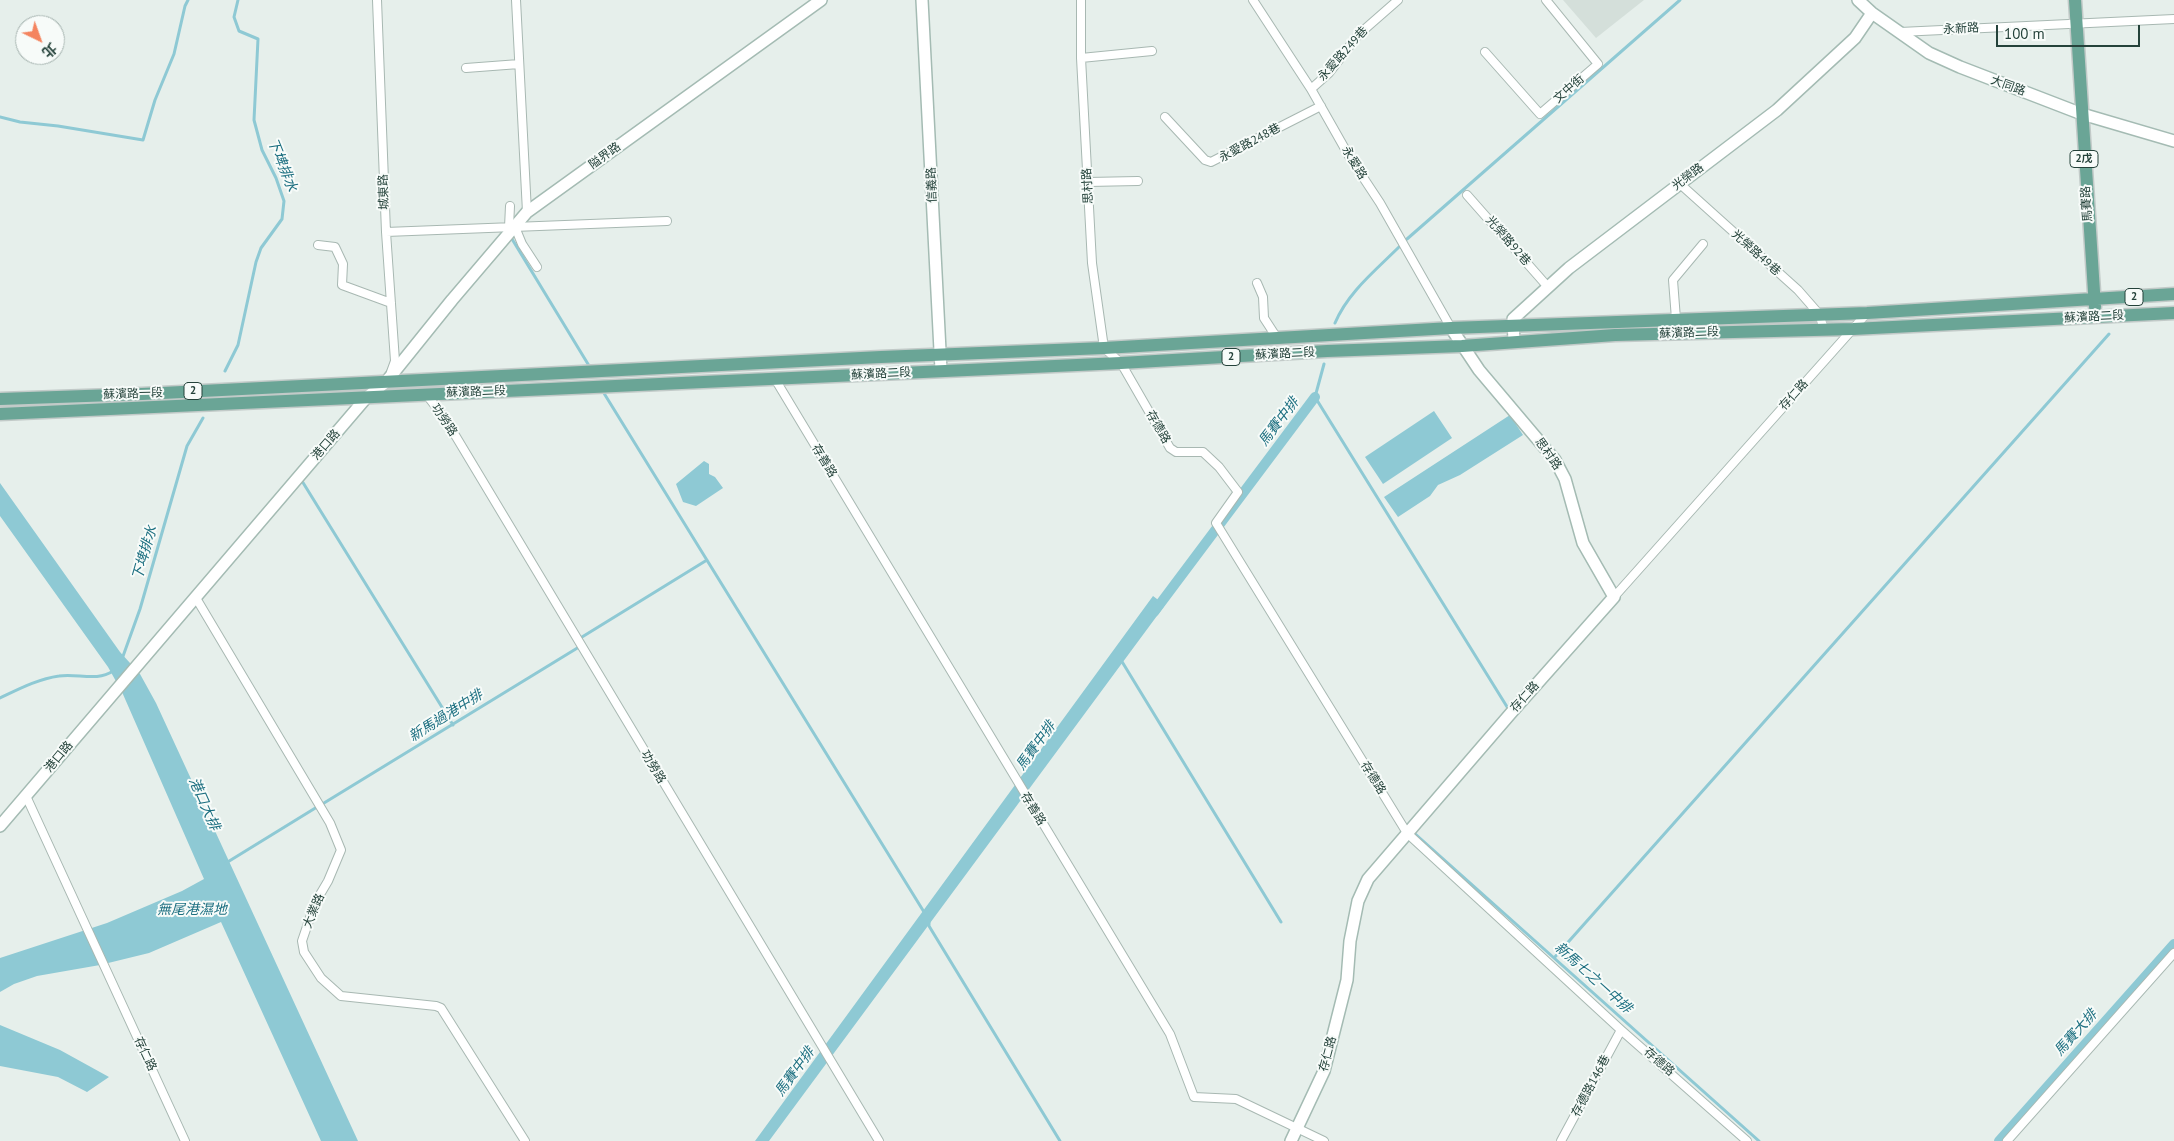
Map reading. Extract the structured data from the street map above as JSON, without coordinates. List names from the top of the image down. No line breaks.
{"streets":{"main road":["2戊","馬賽路","2","蘇濱路二段","蘇濱路一段"],"street":["永新路","永愛路249巷","大同路","文中街","永愛路248巷","隘界路","永愛路","光榮路","信義路","思村路","城東路","光榮路92巷","光榮路49巷","存仁路","功勞路","存德路","港口路","存善路","大業路","存德路146巷"]},"crossings":[["永新路","大同路"],["永新路","馬賽路"],["永愛路249巷","永愛路"],["大同路","光榮路"],["大同路","馬賽路"],["永愛路248巷","永愛路"],["隘界路","港口路"],["永愛路","思村路"],["永愛路","蘇濱路二段"],["光榮路","光榮路92巷"],["光榮路","光榮路49巷"],["光榮路","蘇濱路二段"],["信義路","蘇濱路二段"],["思村路","蘇濱路二段"],["思村路","存仁路"],["城東路","蘇濱路二段"],["城東路","蘇濱路一段"],["城東路","港口路"],["馬賽路","蘇濱路二段"],["光榮路49巷","蘇濱路二段"],["蘇濱路二段","蘇濱路一段"],["蘇濱路二段","存仁路"],["蘇濱路二段","功勞路"],["蘇濱路二段","存德路"],["蘇濱路二段","港口路"],["蘇濱路二段","存善路"],["蘇濱路一段","港口路"],["存仁路","存德路"],["存仁路","港口路"],["存仁路","存善路"],["存德路","存德路146巷"],["港口路","大業路"]],"water":["下埤排水","馬賽中排","新馬過港中排","港口大排","無尾港濕地","新馬七之一中排","馬賽大排"],"scale_bar":"100 m","north":"bottom right"}
